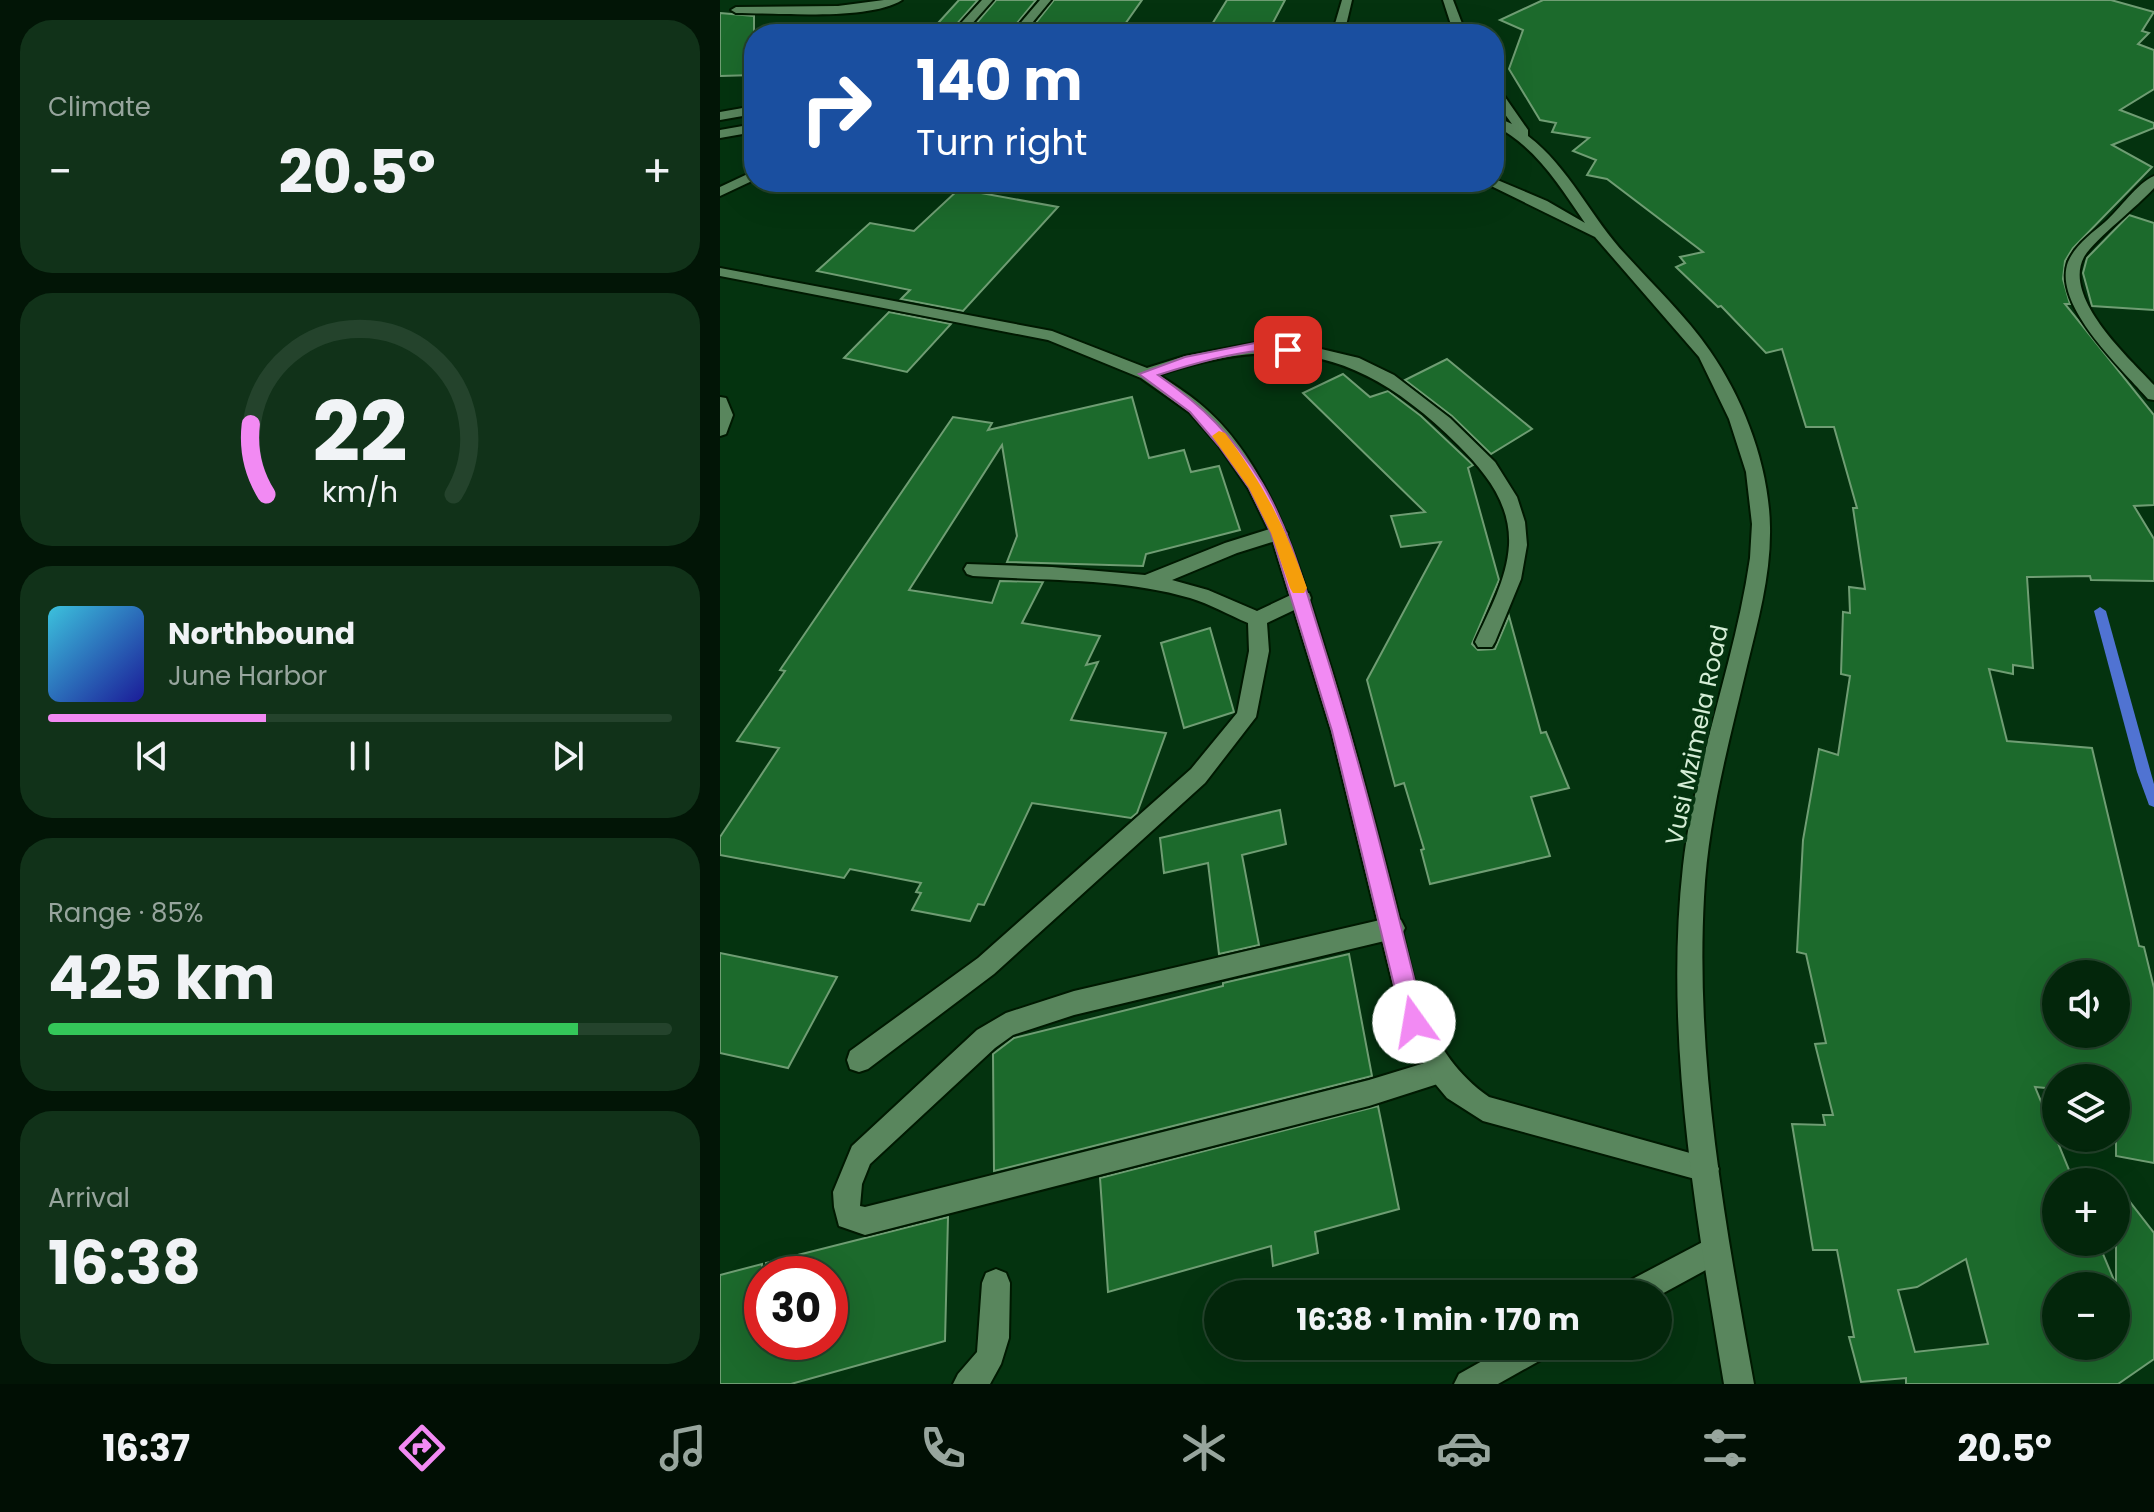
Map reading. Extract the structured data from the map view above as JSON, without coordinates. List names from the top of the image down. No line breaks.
{"streets":{"street":["Vusi Mzimela Road"]},"page":{"tile":["Climate",["Range · 85%","425 km"],["Arrival","16:38"]],"turn":["140 m","Turn right"],"heat":["−","20.5°","+"],"song":["Northbound","June Harbor"],"map_buttons":["+","−"],"limit":"30","trip":"16:38 · 1 min · 170 m","tabs":["16:37","20.5°"],"gauge":["22","km/h"]}}
